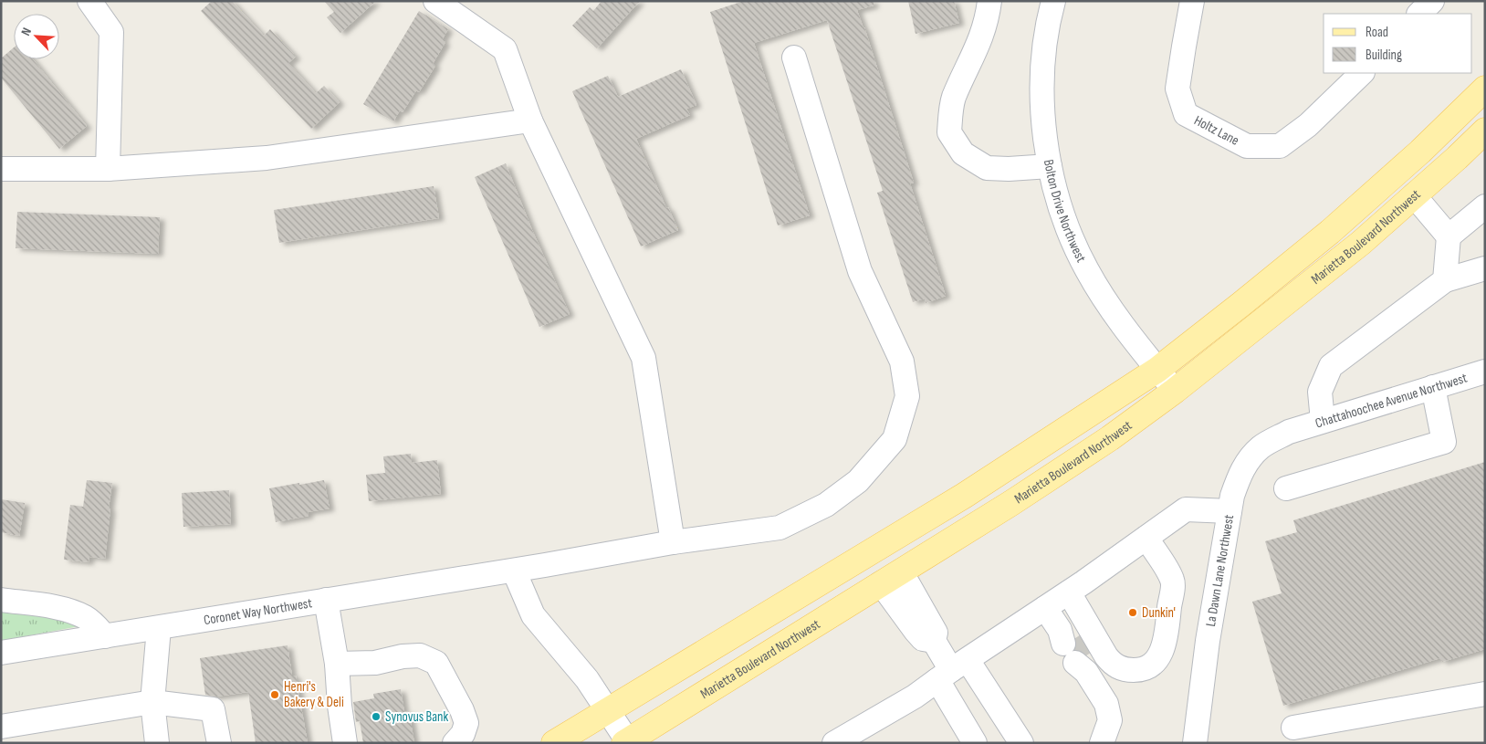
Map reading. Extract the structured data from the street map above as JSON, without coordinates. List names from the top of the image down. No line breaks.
{"streets":{"main road":["Marietta Boulevard Northwest"],"street":["Holtz Lane","Bolton Drive Northwest","Chattahoochee Avenue Northwest","La Dawn Lane Northwest","Coronet Way Northwest"]},"crossings":[["Bolton Drive Northwest","Marietta Boulevard Northwest"],["Chattahoochee Avenue Northwest","La Dawn Lane Northwest"]],"places":["Dunkin'","Henri's Bakery & Deli","Synovus Bank"],"legend":["Road","Building"],"north":"top left"}
